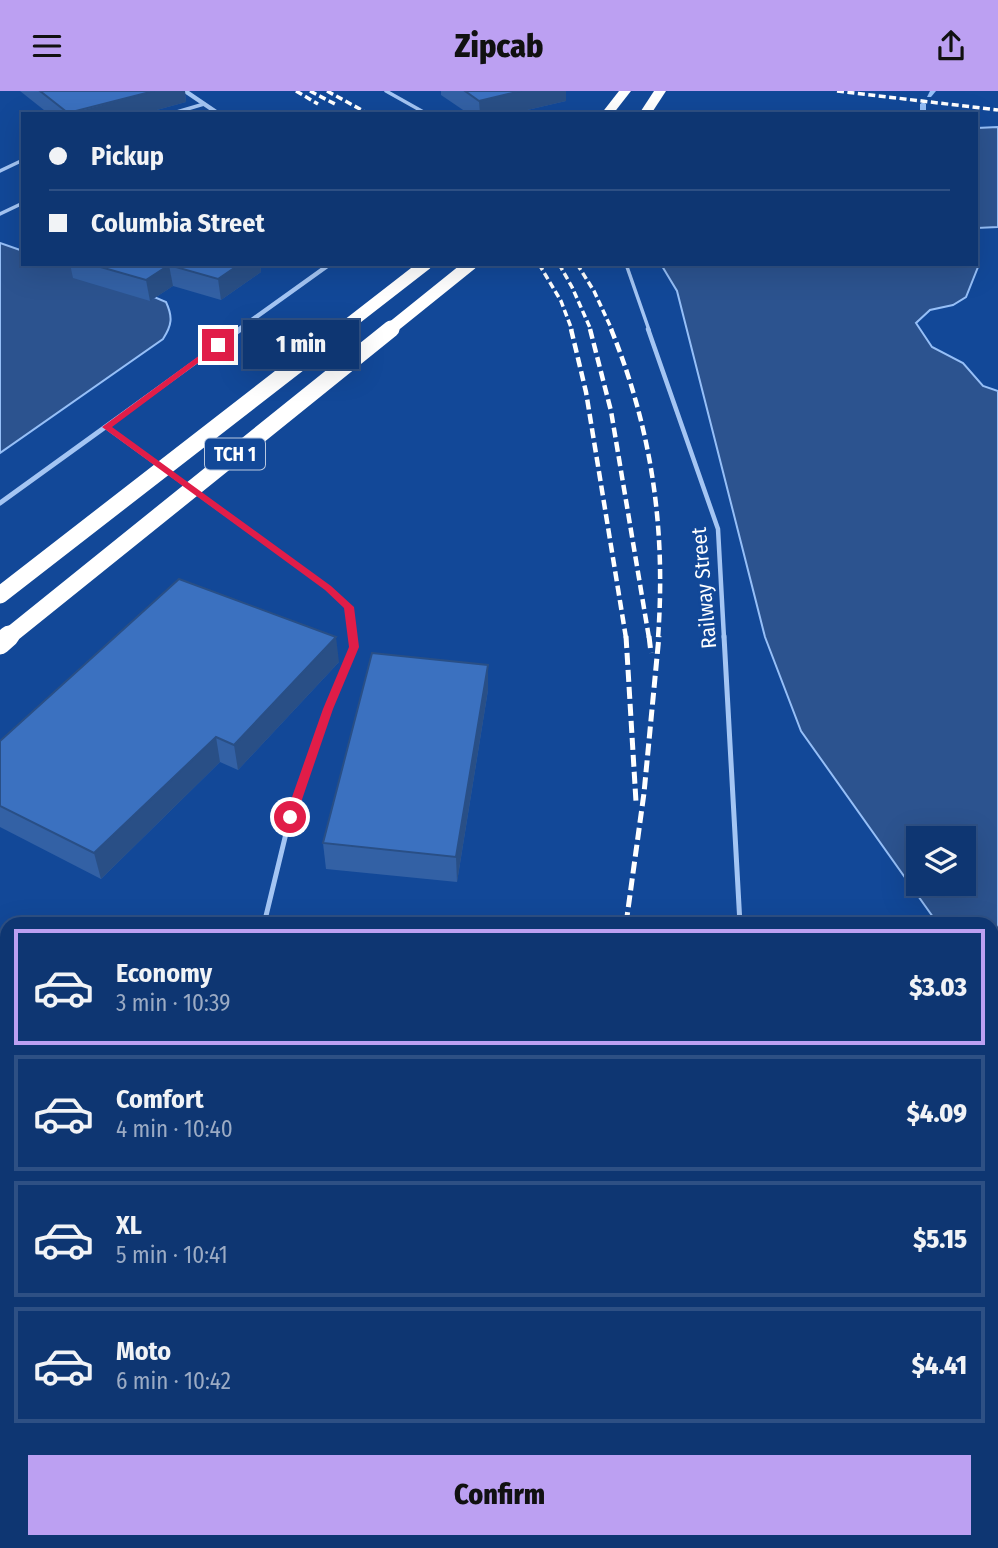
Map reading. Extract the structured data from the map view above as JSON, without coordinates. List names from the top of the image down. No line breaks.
{"streets":{"highway":["TCH 1"],"lane":["Railway Street"]},"page":{"header":"Zipcab","banner":["Pickup","Columbia Street"],"bubble":"1 min","list":[{"name":"Economy","note":"3 min · 10:39","value":"$3.03"},{"name":"Comfort","note":"4 min · 10:40","value":"$4.09"},{"name":"XL","note":"5 min · 10:41","value":"$5.15"},{"name":"Moto","note":"6 min · 10:42","value":"$4.41"}],"buttons":"Confirm"}}
